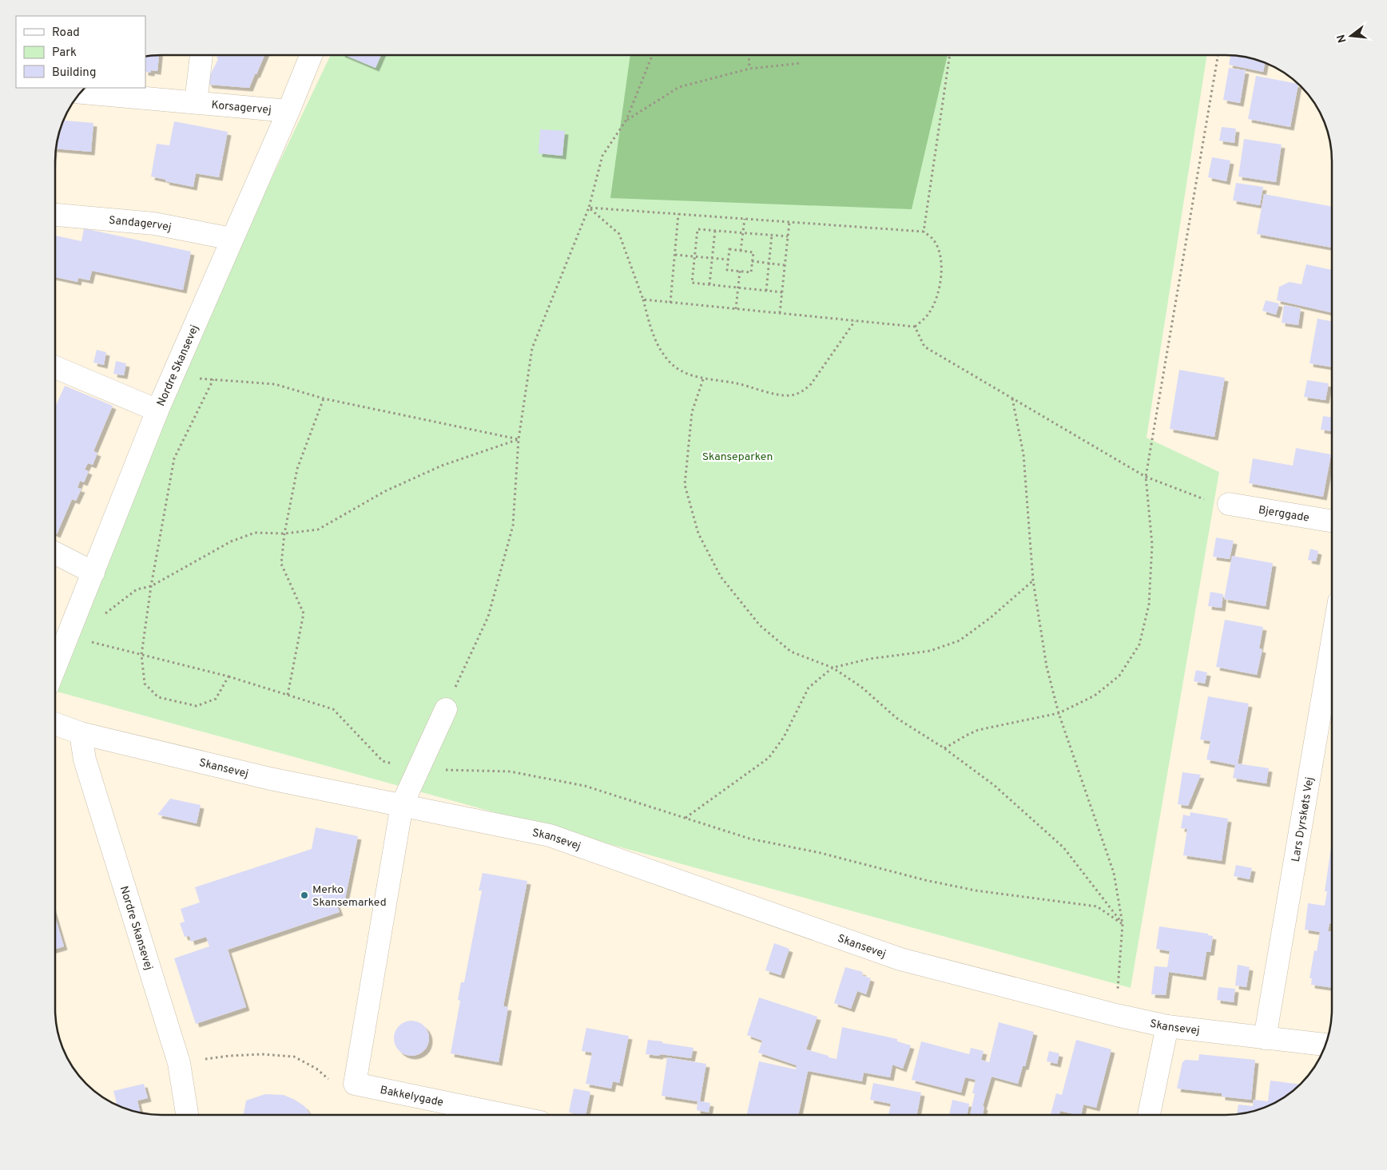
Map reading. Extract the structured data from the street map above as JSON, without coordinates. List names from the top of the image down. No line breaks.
{"streets":{"street":["Korsagervej","Sandagervej","Nordre Skansevej","Bjerggade","Skansevej","Lars Dyrskøts Vej","Bakkelygade"]},"crossings":[["Korsagervej","Nordre Skansevej"],["Sandagervej","Nordre Skansevej"],["Nordre Skansevej","Skansevej"],["Skansevej","Lars Dyrskøts Vej"]],"parks":["Skanseparken"],"places":["Merko Skansemarked"],"legend":["Road","Park","Building"],"north":"left"}
